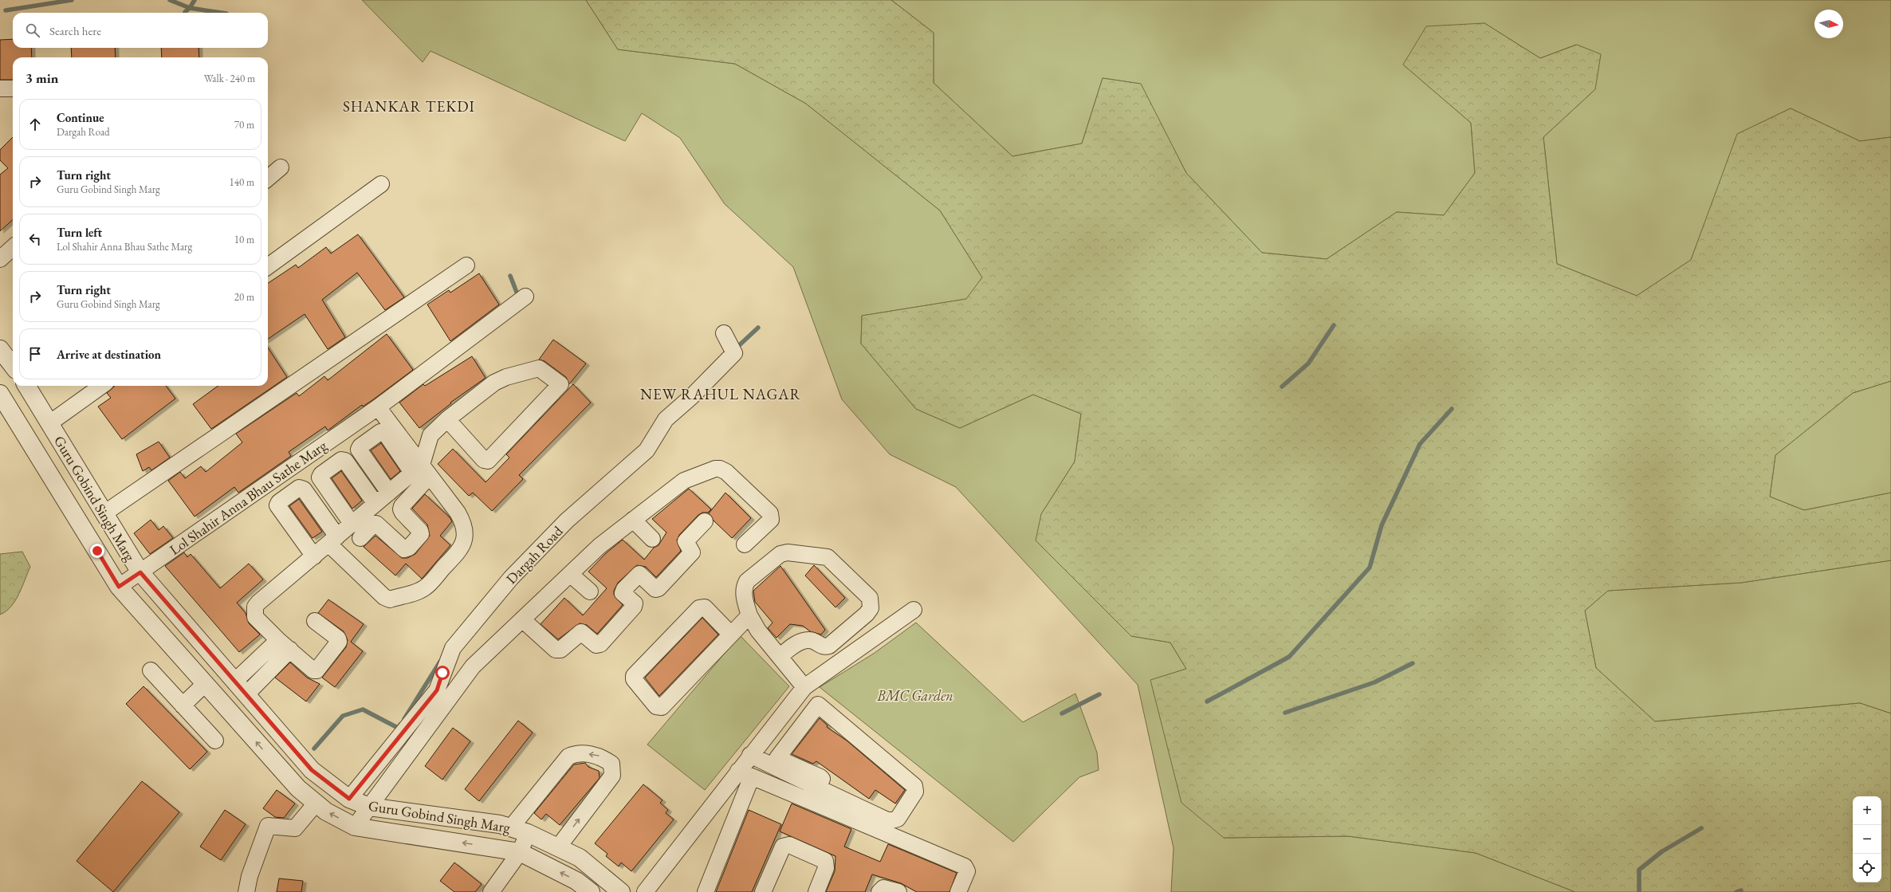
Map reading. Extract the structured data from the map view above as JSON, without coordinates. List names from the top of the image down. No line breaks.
{"streets":{"street":["Lol Shahir Anna Bhau Sathe Marg","Guru Gobind Singh Marg","Dargah Road"]},"crossings":[["Lol Shahir Anna Bhau Sathe Marg","Guru Gobind Singh Marg"],["Guru Gobind Singh Marg","Dargah Road"]],"districts":["SHANKAR TEKDI","NEW RAHUL NAGAR"],"parks":["BMC Garden"],"north":"right","page":{"search":"Search here","heading":["3 min","Walk · 240 m"],"list":[["Continue","Dargah Road","70 m"],["Turn right","Guru Gobind Singh Marg","140 m"],["Turn left","Lol Shahir Anna Bhau Sathe Marg","10 m"],["Turn right","Guru Gobind Singh Marg","20 m"],"Arrive at destination"],"map_buttons":["+","−"]}}
